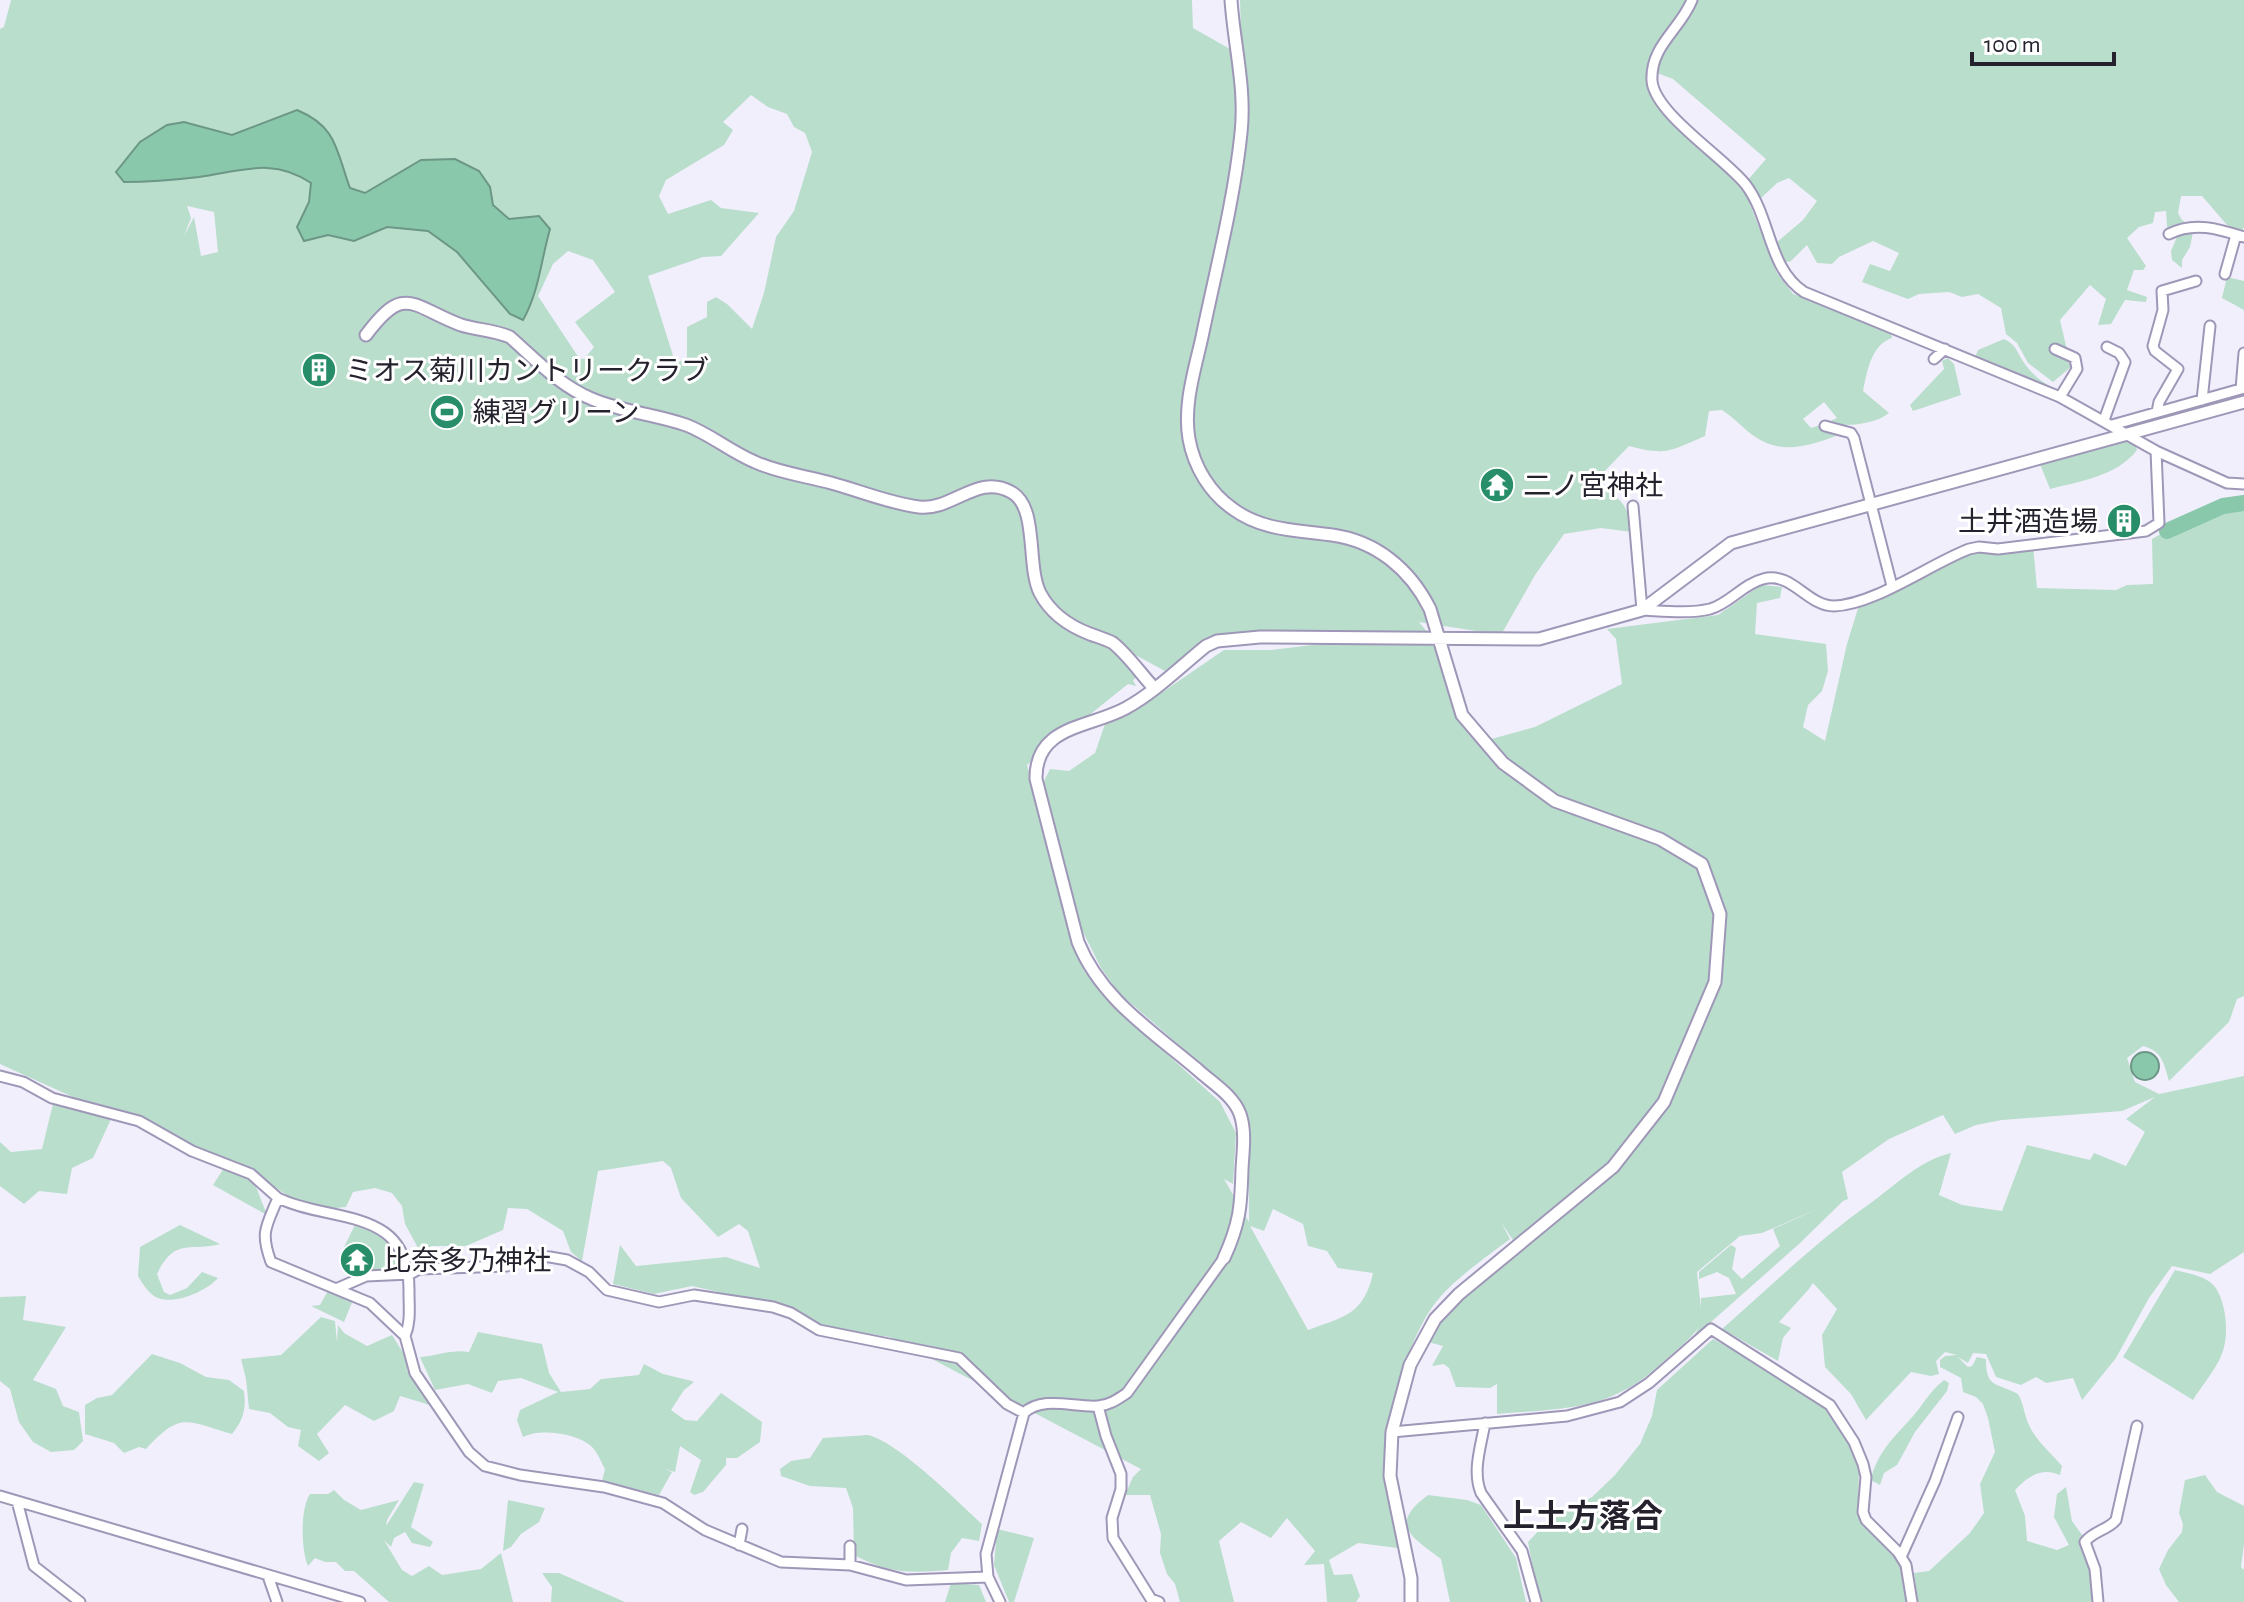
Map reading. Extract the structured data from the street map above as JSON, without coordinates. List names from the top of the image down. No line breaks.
{"districts":["上土方落合"],"places":{"building":["ミオス菊川カントリークラブ","土井酒造場"],"sports":["練習グリーン"],"temple":["二ノ宮神社","比奈多乃神社"]},"scale_bar":"100 m"}
